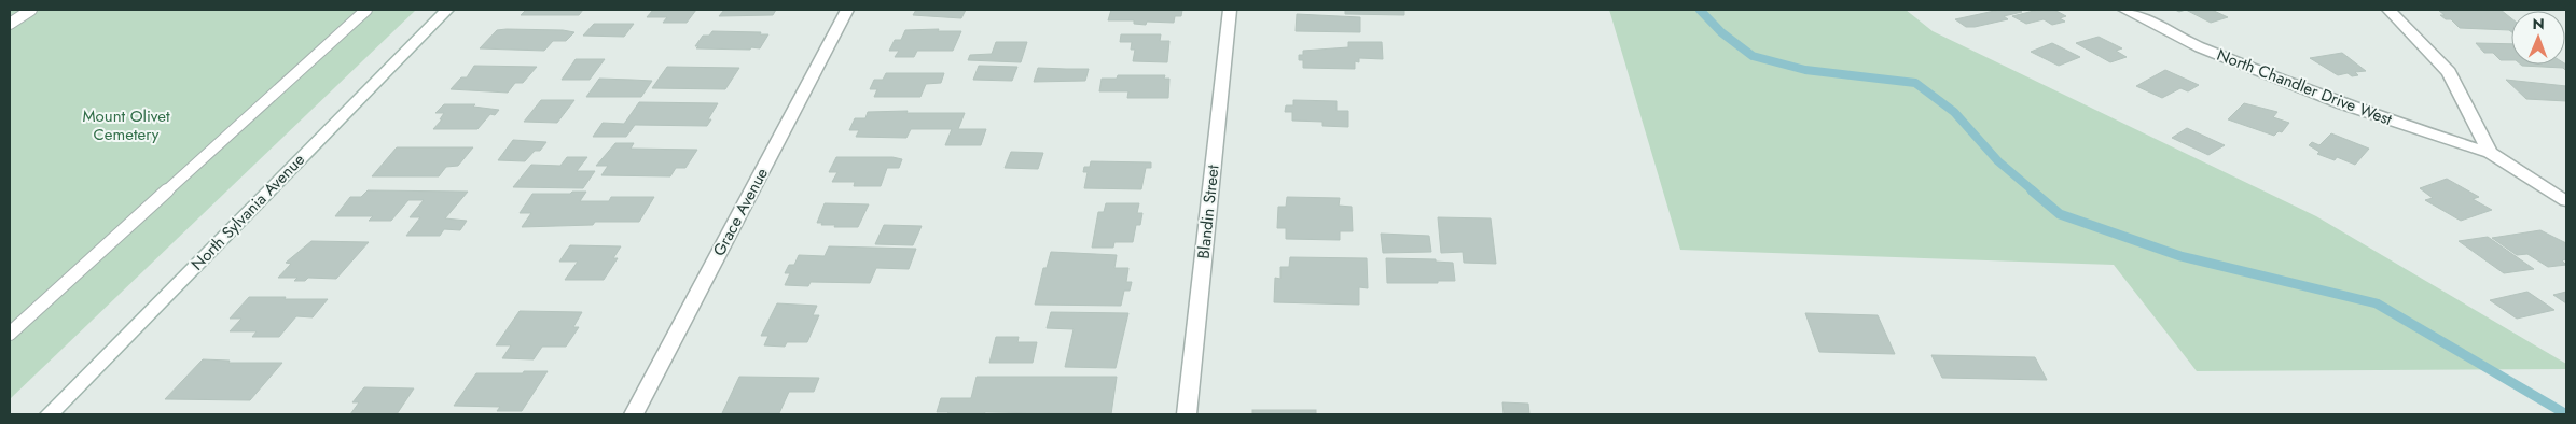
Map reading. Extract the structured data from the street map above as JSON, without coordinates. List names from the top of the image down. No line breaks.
{"streets":{"street":["North Chandler Drive West","North Sylvania Avenue","Grace Avenue","Blandin Street"]},"parks":["Mount Olivet Cemetery"],"north":"top"}
